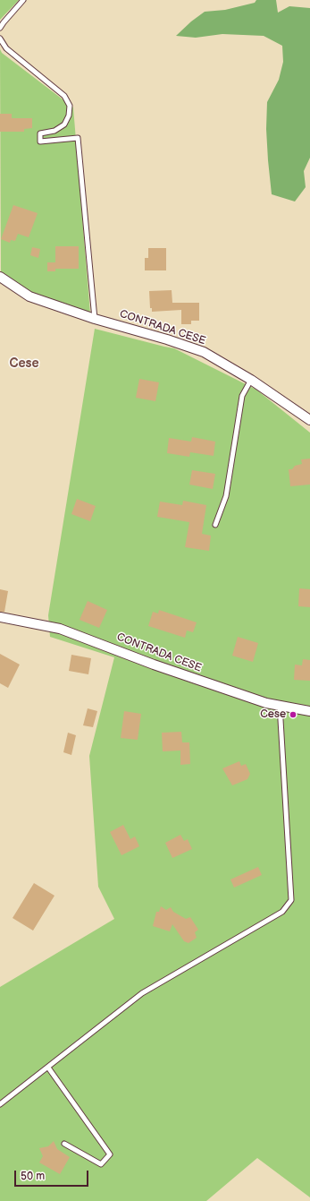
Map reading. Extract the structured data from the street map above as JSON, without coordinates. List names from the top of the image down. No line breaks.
{"streets":{"street":["CONTRADA CESE"]},"districts":["Cese"],"places":["Cese"],"scale_bar":"50 m"}
